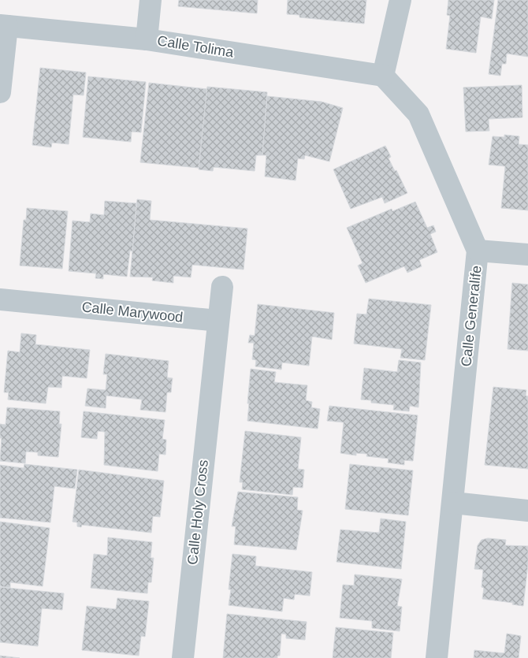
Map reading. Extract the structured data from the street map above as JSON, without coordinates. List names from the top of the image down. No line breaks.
{"streets":{"street":["Calle Tolima","Calle Marywood","Calle Generalife","Calle Holy Cross"]},"crossings":[["Calle Tolima","Calle Generalife"],["Calle Marywood","Calle Holy Cross"]]}
